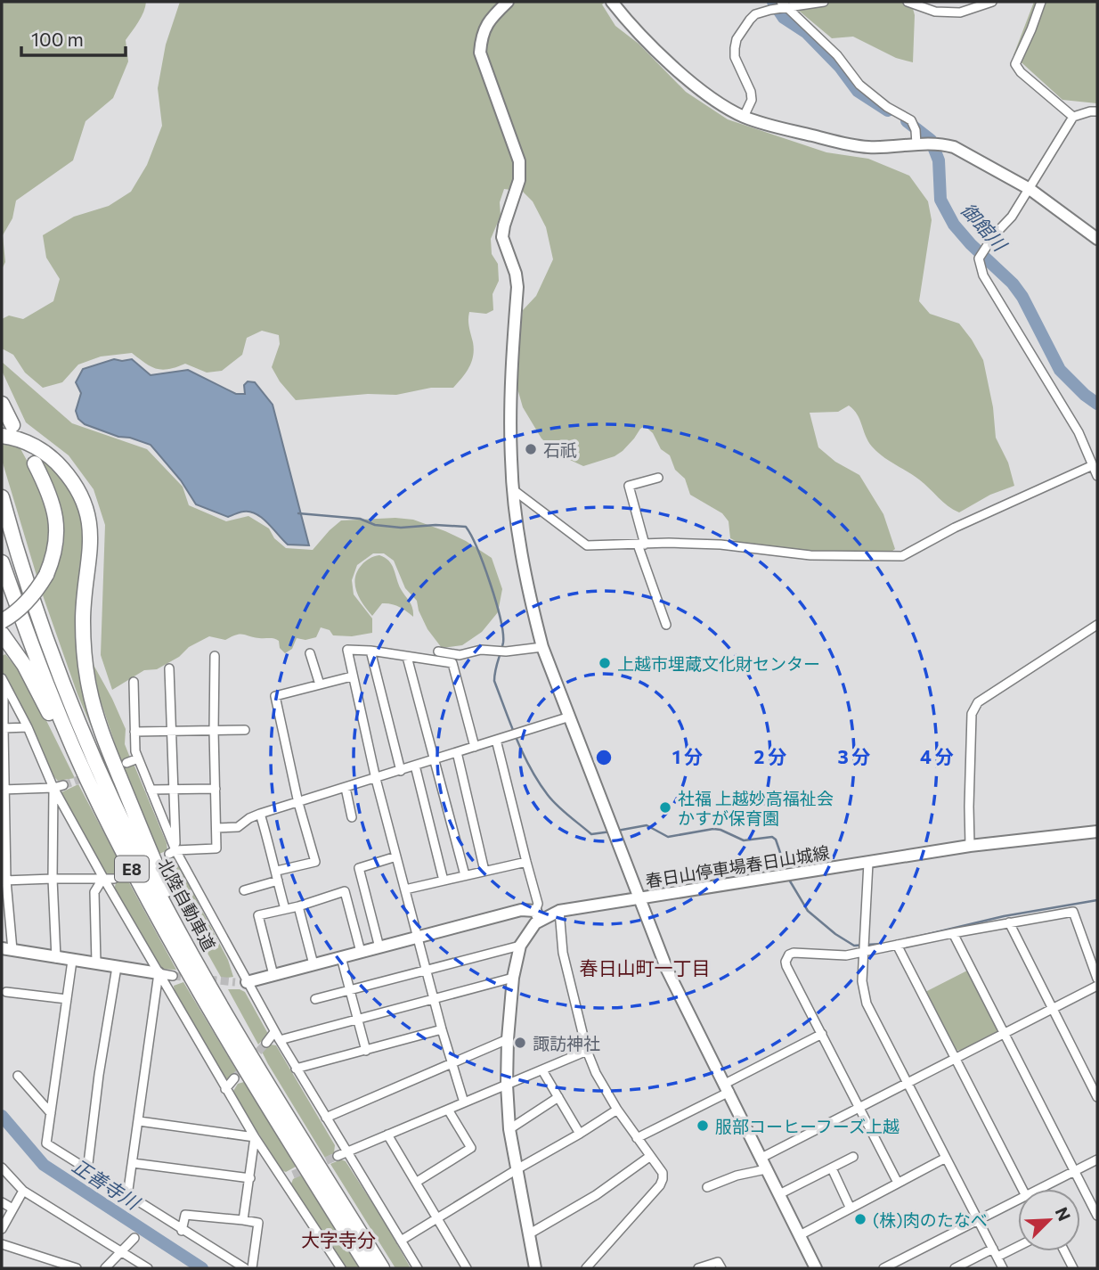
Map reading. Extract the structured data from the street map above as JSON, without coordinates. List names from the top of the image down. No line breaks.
{"streets":{"highway":["E8","北陸自動車道"],"street":["春日山停車場春日山城線"]},"districts":["春日山町一丁目","大字寺分"],"water":["御館川","正善寺川"],"places":["石祇","上越市埋蔵文化財センター","社福 上越妙高福祉会 かすが保育園","諏訪神社","服部コーヒーフーズ上越","(株)肉のたなべ"],"scale_bar":"100 m","north":"top right","rings":["1 分","2 分","3 分","4 分"]}
